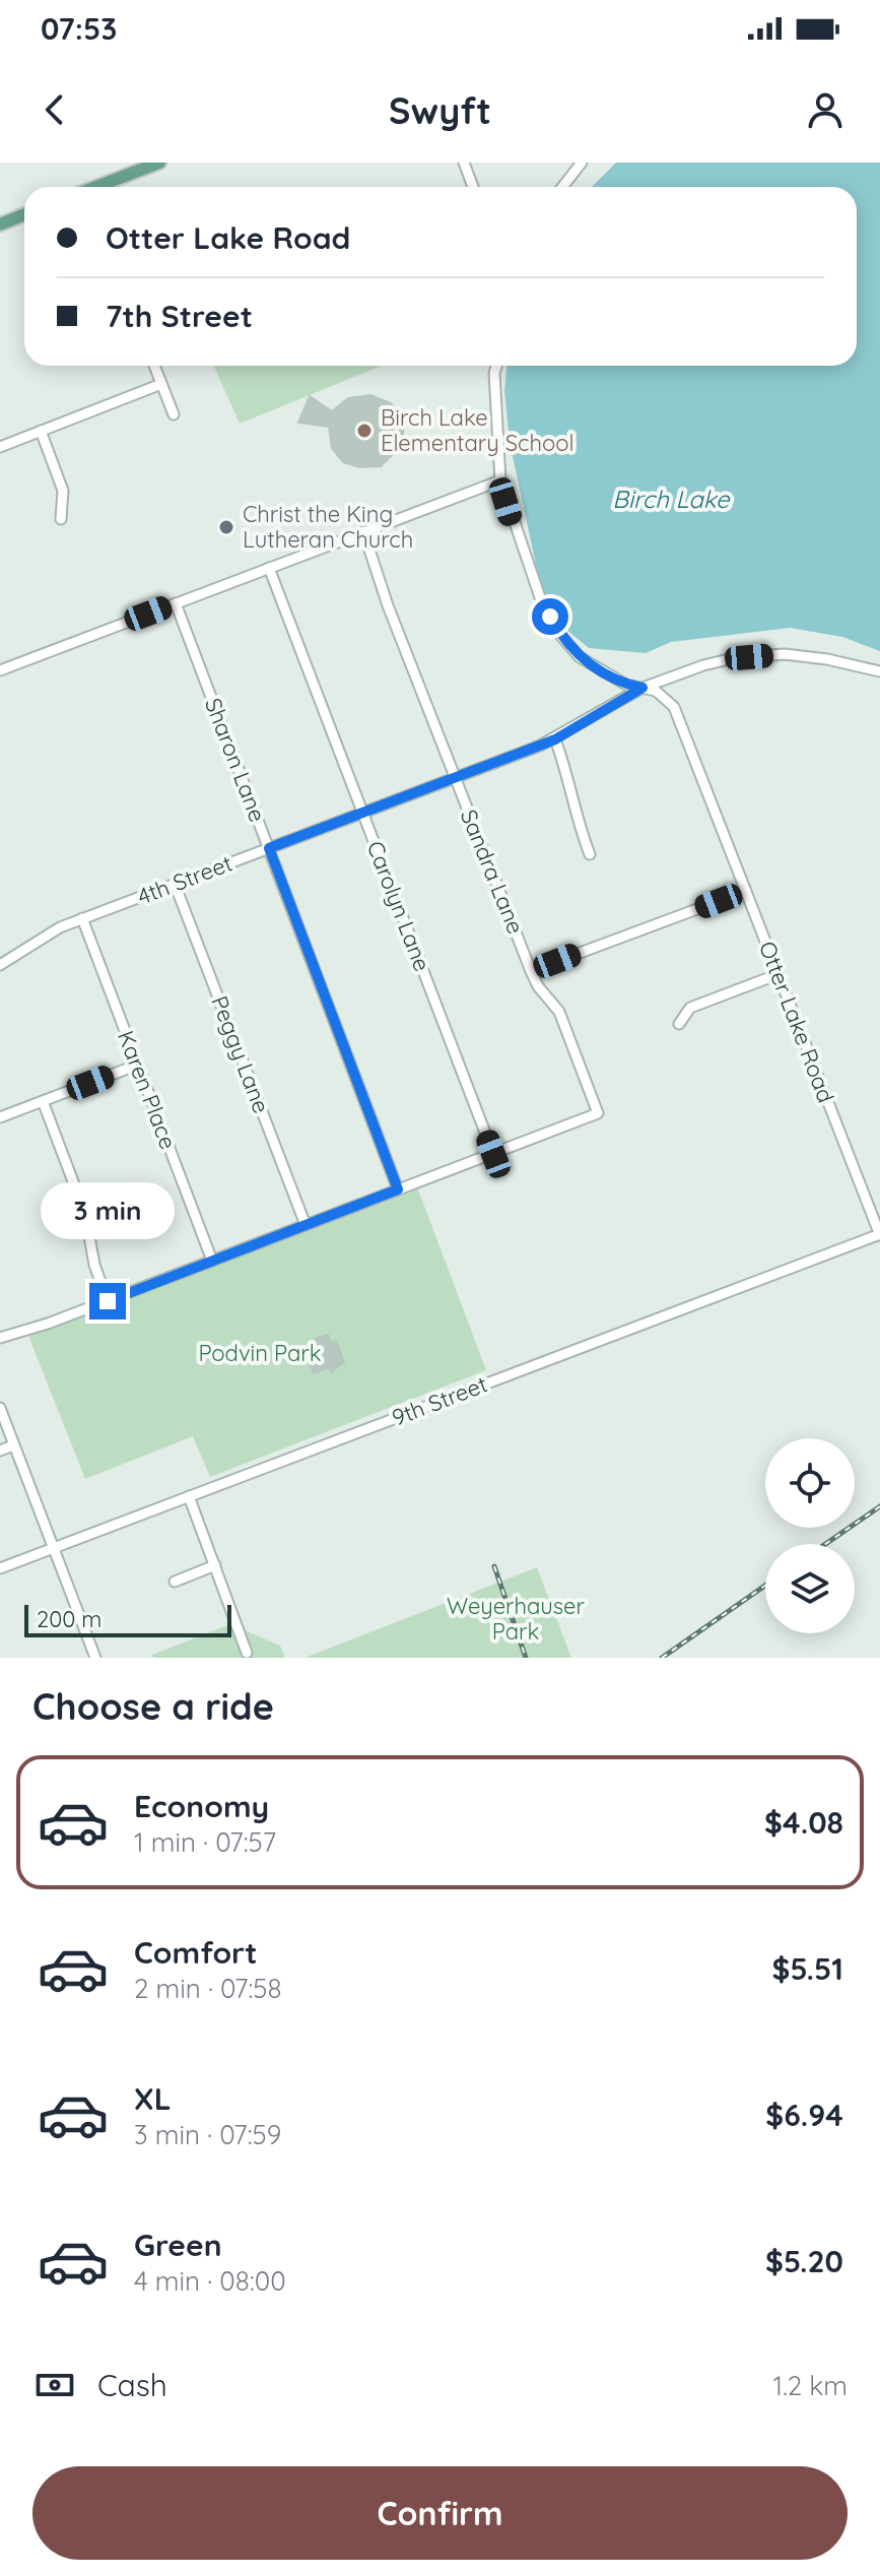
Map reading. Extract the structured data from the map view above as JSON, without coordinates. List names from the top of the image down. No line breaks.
{"streets":{"street":["Sharon Lane","Sandra Lane","4th Street","Carolyn Lane","Otter Lake Road","Peggy Lane","Karen Place","9th Street"]},"crossings":[["Sharon Lane","4th Street"],["Sandra Lane","4th Street"],["Sandra Lane","Carolyn Lane"],["4th Street","Carolyn Lane"],["4th Street","Otter Lake Road"],["4th Street","Peggy Lane"],["4th Street","Karen Place"],["Otter Lake Road","9th Street"]],"water":["Birch Lake"],"parks":["Podvin Park","Weyerhauser Park"],"places":["Birch Lake Elementary School","Christ the King Lutheran Church"],"scale_bar":"200 m","page":{"status":"07:53","header":"Swyft","banner":["Otter Lake Road","7th Street"],"bubble":"3 min","scale":"200 m","heading":"Choose a ride","list":[{"name":"Economy","note":"1 min · 07:57","value":"$4.08"},{"name":"Comfort","note":"2 min · 07:58","value":"$5.51"},{"name":"XL","note":"3 min · 07:59","value":"$6.94"},{"name":"Green","note":"4 min · 08:00","value":"$5.20"}],"pay":["Cash","1.2 km"],"buttons":"Confirm"}}
